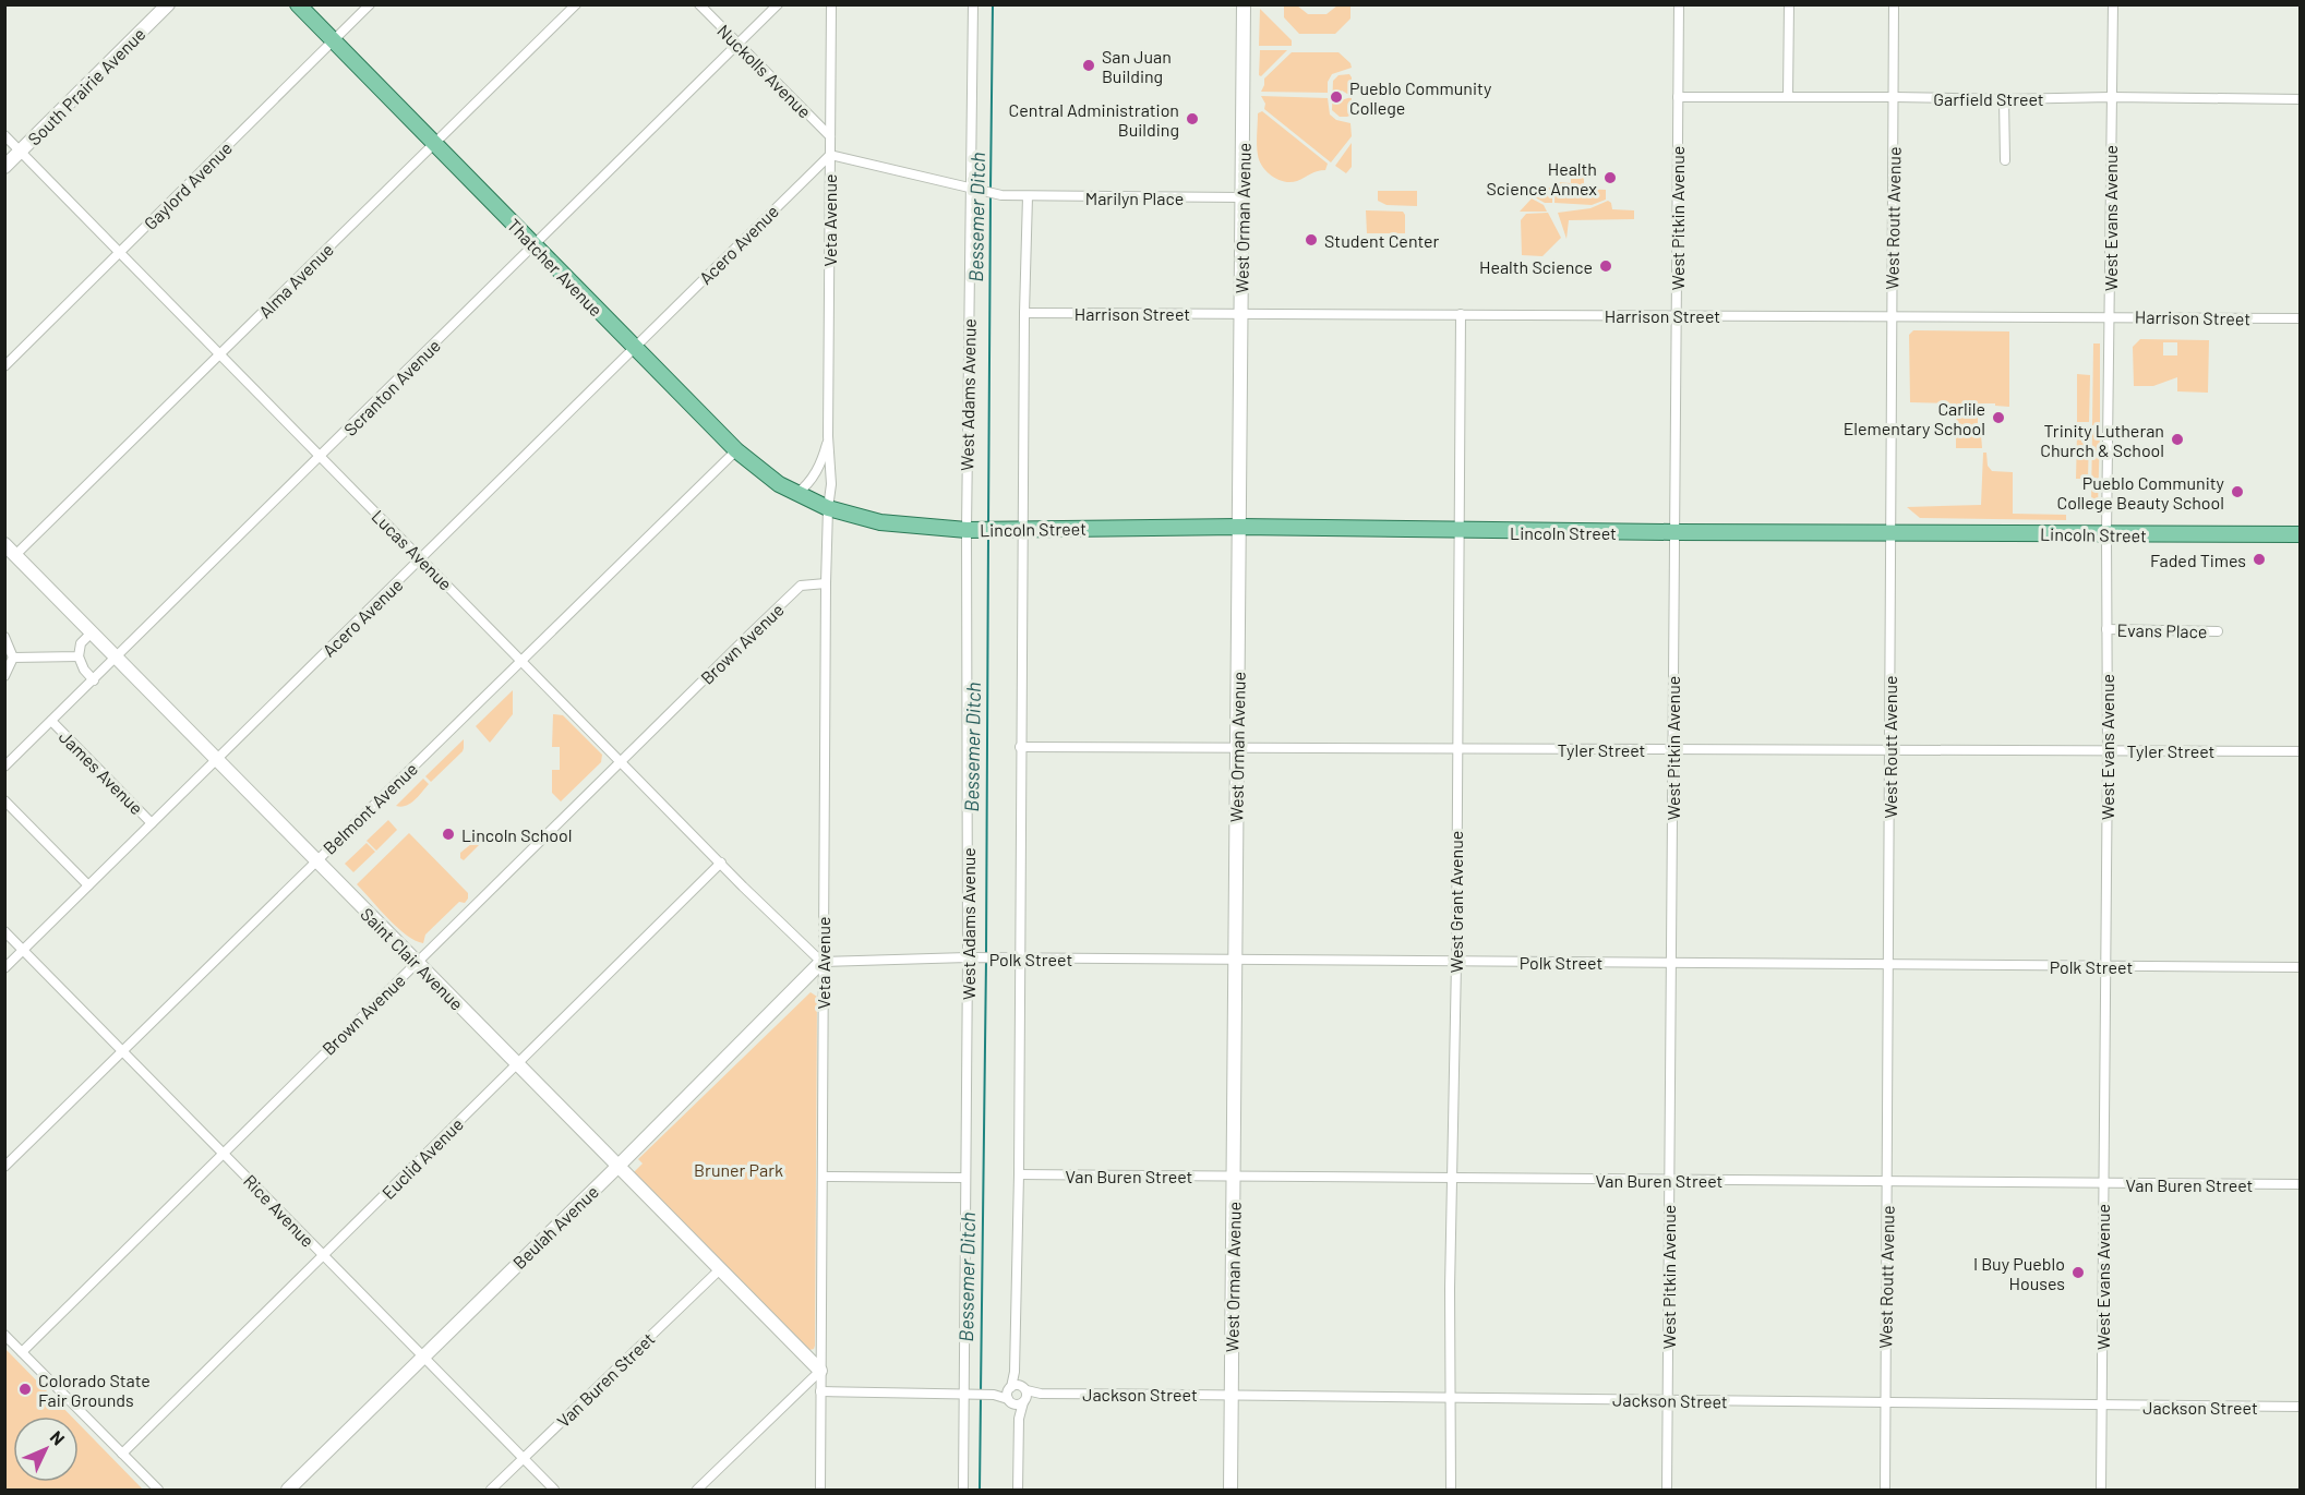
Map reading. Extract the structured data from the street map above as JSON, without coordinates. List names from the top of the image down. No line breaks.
{"streets":{"main road":["Thatcher Avenue","Lincoln Street"],"street":["Nuckolls Avenue","South Prairie Avenue","Garfield Street","Gaylord Avenue","Marilyn Place","West Orman Avenue","West Pitkin Avenue","West Routt Avenue","West Evans Avenue","Veta Avenue","Acero Avenue","Alma Avenue","Harrison Street","Scranton Avenue","West Adams Avenue","Lucas Avenue","Evans Place","Brown Avenue","Tyler Street","James Avenue","Belmont Avenue","West Grant Avenue","Saint Clair Avenue","Polk Street","Euclid Avenue","Van Buren Street","Rice Avenue","Beulah Avenue","Jackson Street"]},"crossings":[["Nuckolls Avenue","Veta Avenue"],["Nuckolls Avenue","Scranton Avenue"],["South Prairie Avenue","Lucas Avenue"],["Garfield Street","West Pitkin Avenue"],["Garfield Street","West Routt Avenue"],["Garfield Street","West Evans Avenue"],["Gaylord Avenue","Thatcher Avenue"],["Gaylord Avenue","Lucas Avenue"],["Marilyn Place","West Orman Avenue"],["Marilyn Place","West Adams Avenue"],["West Orman Avenue","Harrison Street"],["West Orman Avenue","Lincoln Street"],["West Orman Avenue","Tyler Street"],["West Orman Avenue","Polk Street"],["West Orman Avenue","Van Buren Street"],["West Orman Avenue","Jackson Street"],["West Pitkin Avenue","Harrison Street"],["West Pitkin Avenue","Lincoln Street"],["West Pitkin Avenue","Tyler Street"],["West Pitkin Avenue","Polk Street"],["West Pitkin Avenue","Van Buren Street"],["West Pitkin Avenue","Jackson Street"],["West Routt Avenue","Harrison Street"],["West Routt Avenue","Lincoln Street"],["West Routt Avenue","Tyler Street"],["West Routt Avenue","Polk Street"],["West Routt Avenue","Van Buren Street"],["West Routt Avenue","Jackson Street"],["West Evans Avenue","Harrison Street"],["West Evans Avenue","Lincoln Street"],["West Evans Avenue","Evans Place"],["West Evans Avenue","Tyler Street"],["West Evans Avenue","Polk Street"],["West Evans Avenue","Van Buren Street"],["West Evans Avenue","Jackson Street"],["Veta Avenue","Acero Avenue"],["Veta Avenue","Thatcher Avenue"],["Veta Avenue","Lincoln Street"],["Veta Avenue","Lucas Avenue"],["Veta Avenue","Brown Avenue"],["Veta Avenue","Saint Clair Avenue"],["Veta Avenue","Polk Street"],["Veta Avenue","Beulah Avenue"],["Veta Avenue","Jackson Street"],["Acero Avenue","Thatcher Avenue"],["Acero Avenue","Lucas Avenue"],["Acero Avenue","James Avenue"],["Acero Avenue","Saint Clair Avenue"],["Acero Avenue","Rice Avenue"],["Thatcher Avenue","Alma Avenue"],["Thatcher Avenue","Scranton Avenue"],["Thatcher Avenue","Lincoln Street"],["Thatcher Avenue","Belmont Avenue"],["Alma Avenue","Lucas Avenue"],["Alma Avenue","Saint Clair Avenue"],["Harrison Street","West Grant Avenue"],["Scranton Avenue","Lucas Avenue"],["Scranton Avenue","James Avenue"],["Scranton Avenue","Saint Clair Avenue"],["West Adams Avenue","Lincoln Street"],["West Adams Avenue","Polk Street"],["West Adams Avenue","Jackson Street"],["Lincoln Street","West Grant Avenue"],["Lucas Avenue","Brown Avenue"],["Lucas Avenue","Belmont Avenue"],["Lucas Avenue","Polk Street"],["Lucas Avenue","Euclid Avenue"],["Lucas Avenue","Beulah Avenue"],["Brown Avenue","Saint Clair Avenue"],["Brown Avenue","Rice Avenue"],["Tyler Street","West Grant Avenue"],["Belmont Avenue","Saint Clair Avenue"],["Belmont Avenue","Rice Avenue"],["West Grant Avenue","Polk Street"],["West Grant Avenue","Van Buren Street"],["West Grant Avenue","Jackson Street"],["Saint Clair Avenue","Euclid Avenue"],["Saint Clair Avenue","Van Buren Street"],["Saint Clair Avenue","Beulah Avenue"],["Polk Street","Beulah Avenue"],["Euclid Avenue","Rice Avenue"],["Van Buren Street","Rice Avenue"],["Rice Avenue","Beulah Avenue"]],"water":["Bessemer Ditch"],"parks":["Bruner Park"],"places":["San Juan Building","Pueblo Community College","Central Administration Building","Health Science Annex","Student Center","Health Science","Carlile Elementary School","Trinity Lutheran Church & School","Pueblo Community College Beauty School","Faded Times","Lincoln School","I Buy Pueblo Houses","Colorado State Fair Grounds"],"north":"top right"}
